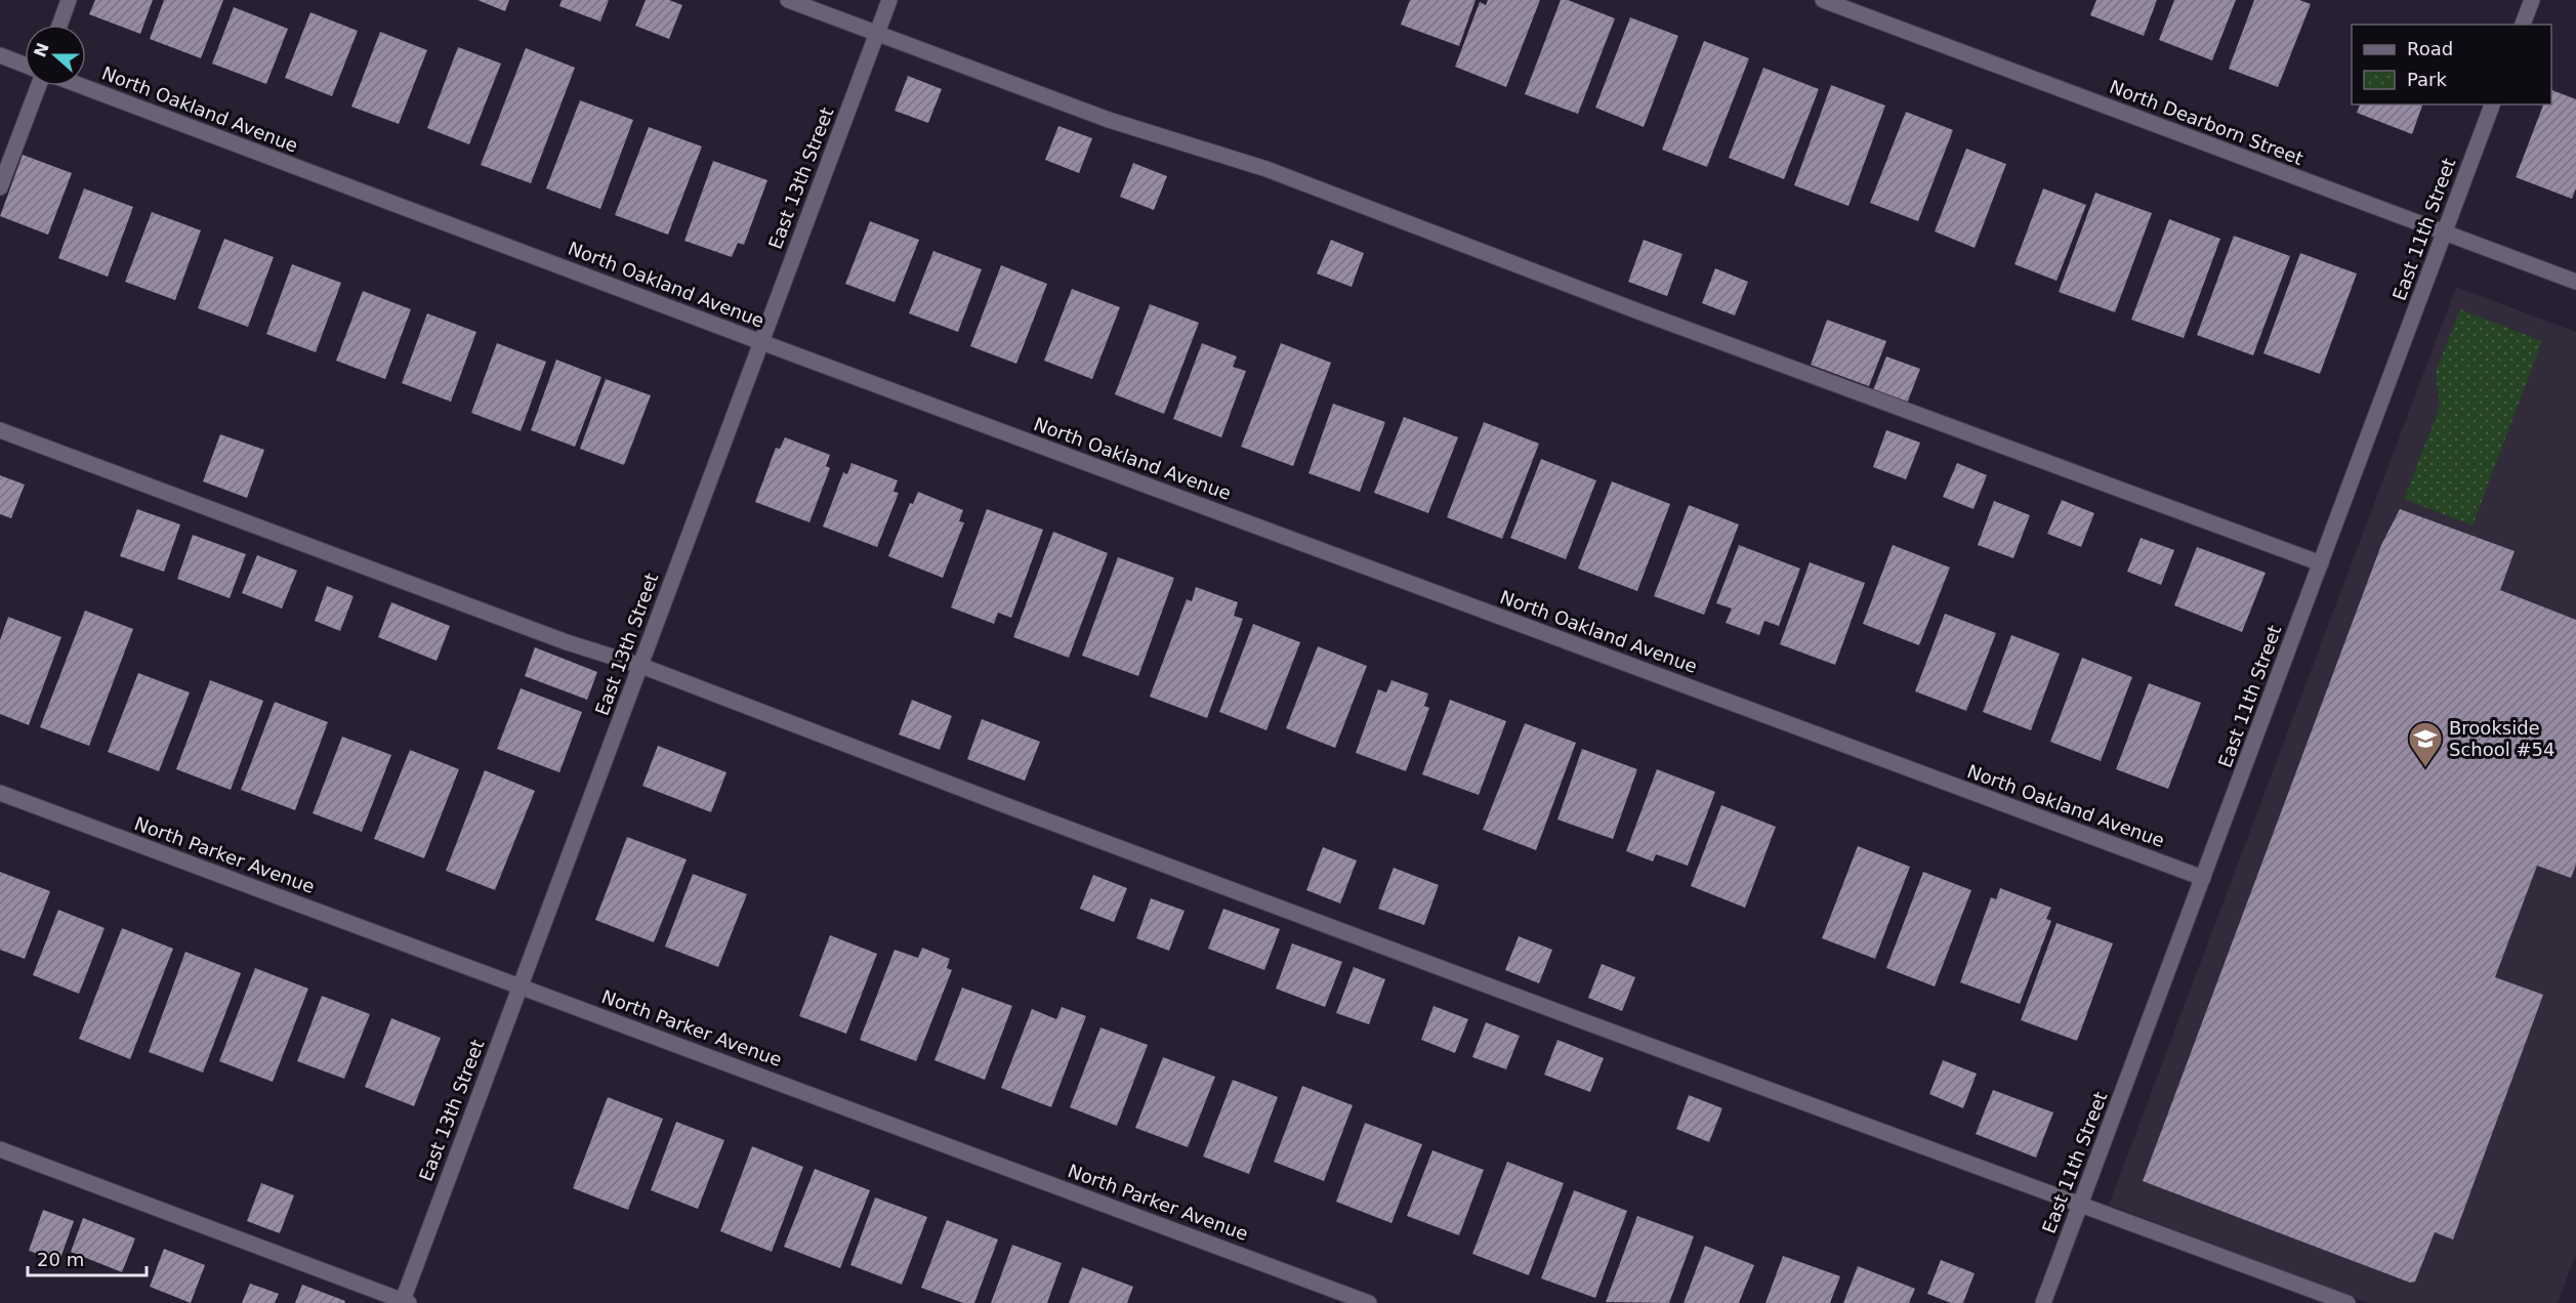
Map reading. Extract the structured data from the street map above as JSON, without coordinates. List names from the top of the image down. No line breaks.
{"streets":{"street":["North Oakland Avenue","North Dearborn Street","East 13th Street","East 11th Street","North Parker Avenue"]},"crossings":[["North Oakland Avenue","East 13th Street"],["North Oakland Avenue","East 11th Street"],["North Dearborn Street","East 11th Street"],["East 13th Street","North Parker Avenue"]],"places":{"school or university":["Brookside School #54"]},"legend":["Road","Park"],"scale_bar":"20 m","north":"left"}
